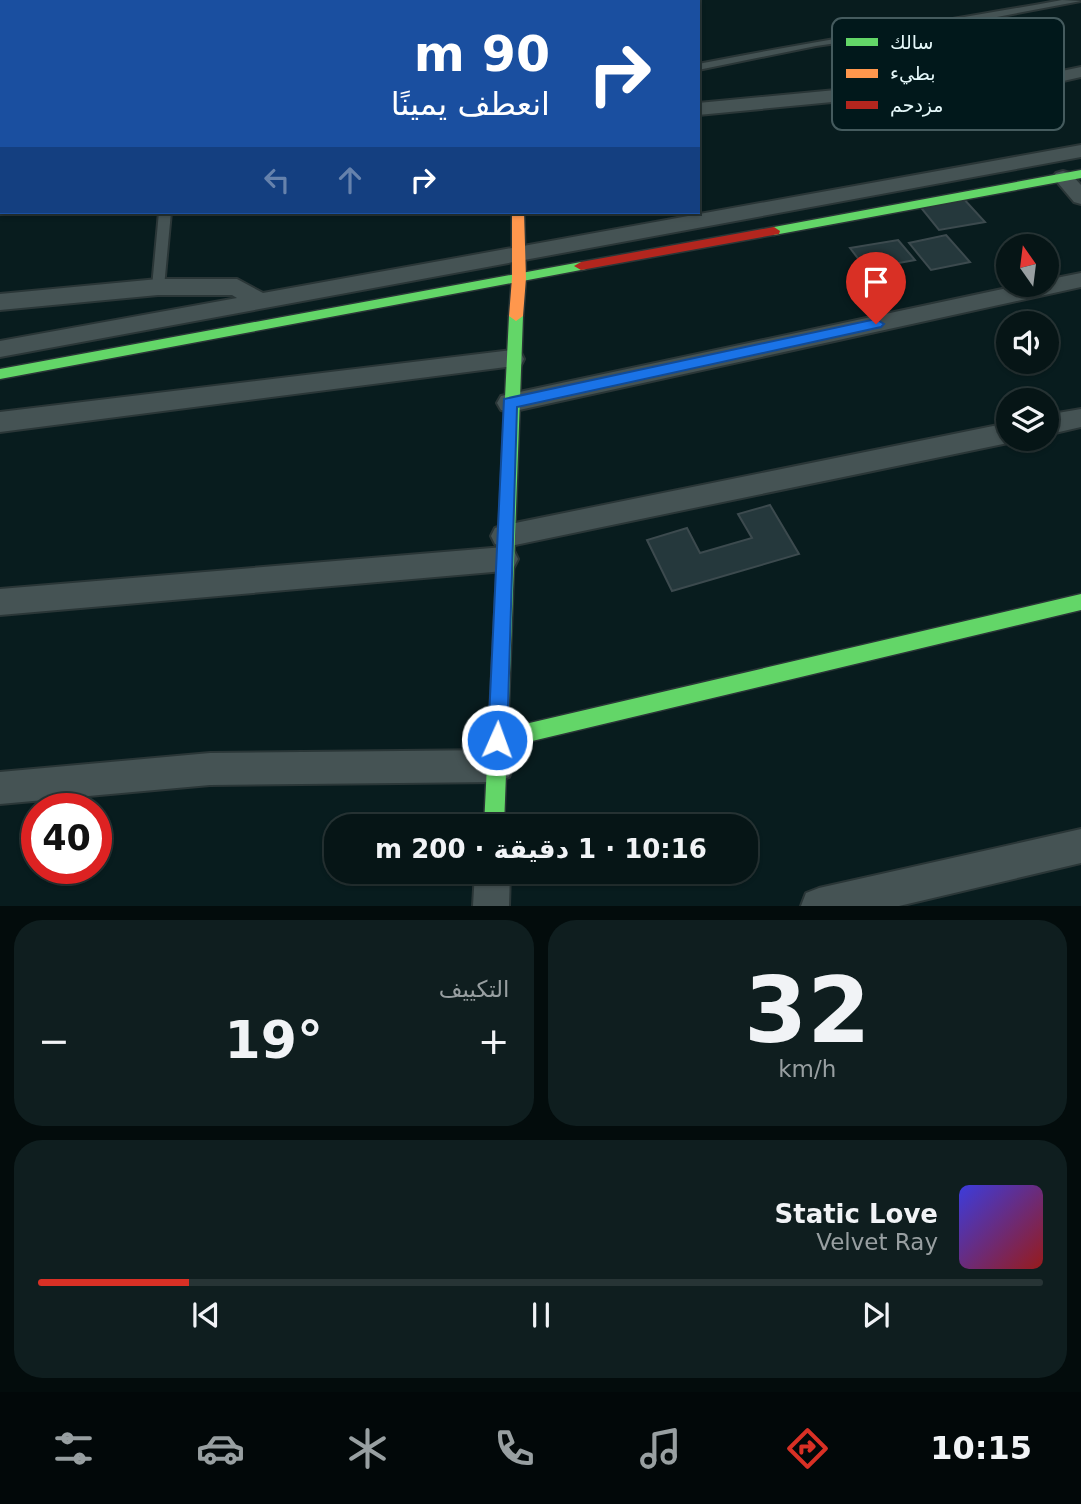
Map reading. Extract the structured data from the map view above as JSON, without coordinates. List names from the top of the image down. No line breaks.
{"legend":["سالك","بطيء","مزدحم"],"north":"top","page":{"turn":["90 m","انعطف يمينًا"],"limit":"40","trip":"10:16 · 1 دقيقة · 200 m","tile":[["32","km/h"],"التكييف"],"heat":["−","19°","+"],"song":["Static Love","Velvet Ray"],"tabs":"10:15"}}
